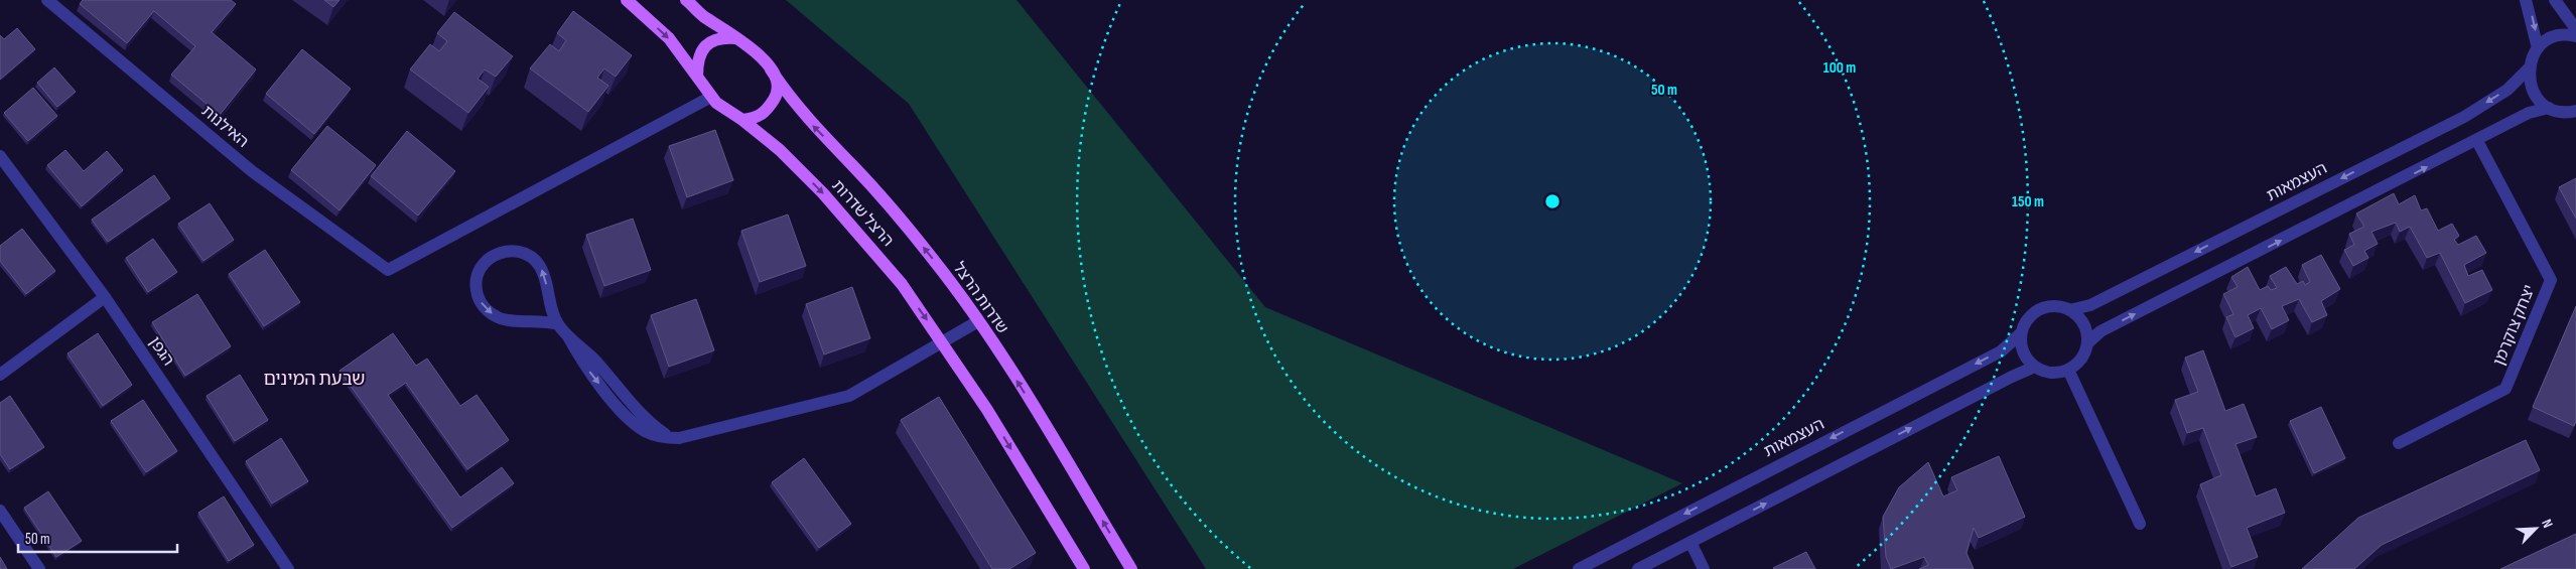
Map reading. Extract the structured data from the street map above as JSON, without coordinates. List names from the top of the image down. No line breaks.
{"streets":{"main road":["הרצל שדרות","שדרות הרצל"],"street":["האילנות","העצמאות","יצחק צוקרמן","הגפן"]},"crossings":[["האילנות","הרצל שדרות"],["האילנות","שדרות הרצל"],["הרצל שדרות","שדרות הרצל"]],"one_way":["הרצל שדרות"],"districts":["שבעת המינים"],"scale_bar":"50 m","north":"top right","rings":["100 m","50 m","150 m"]}
